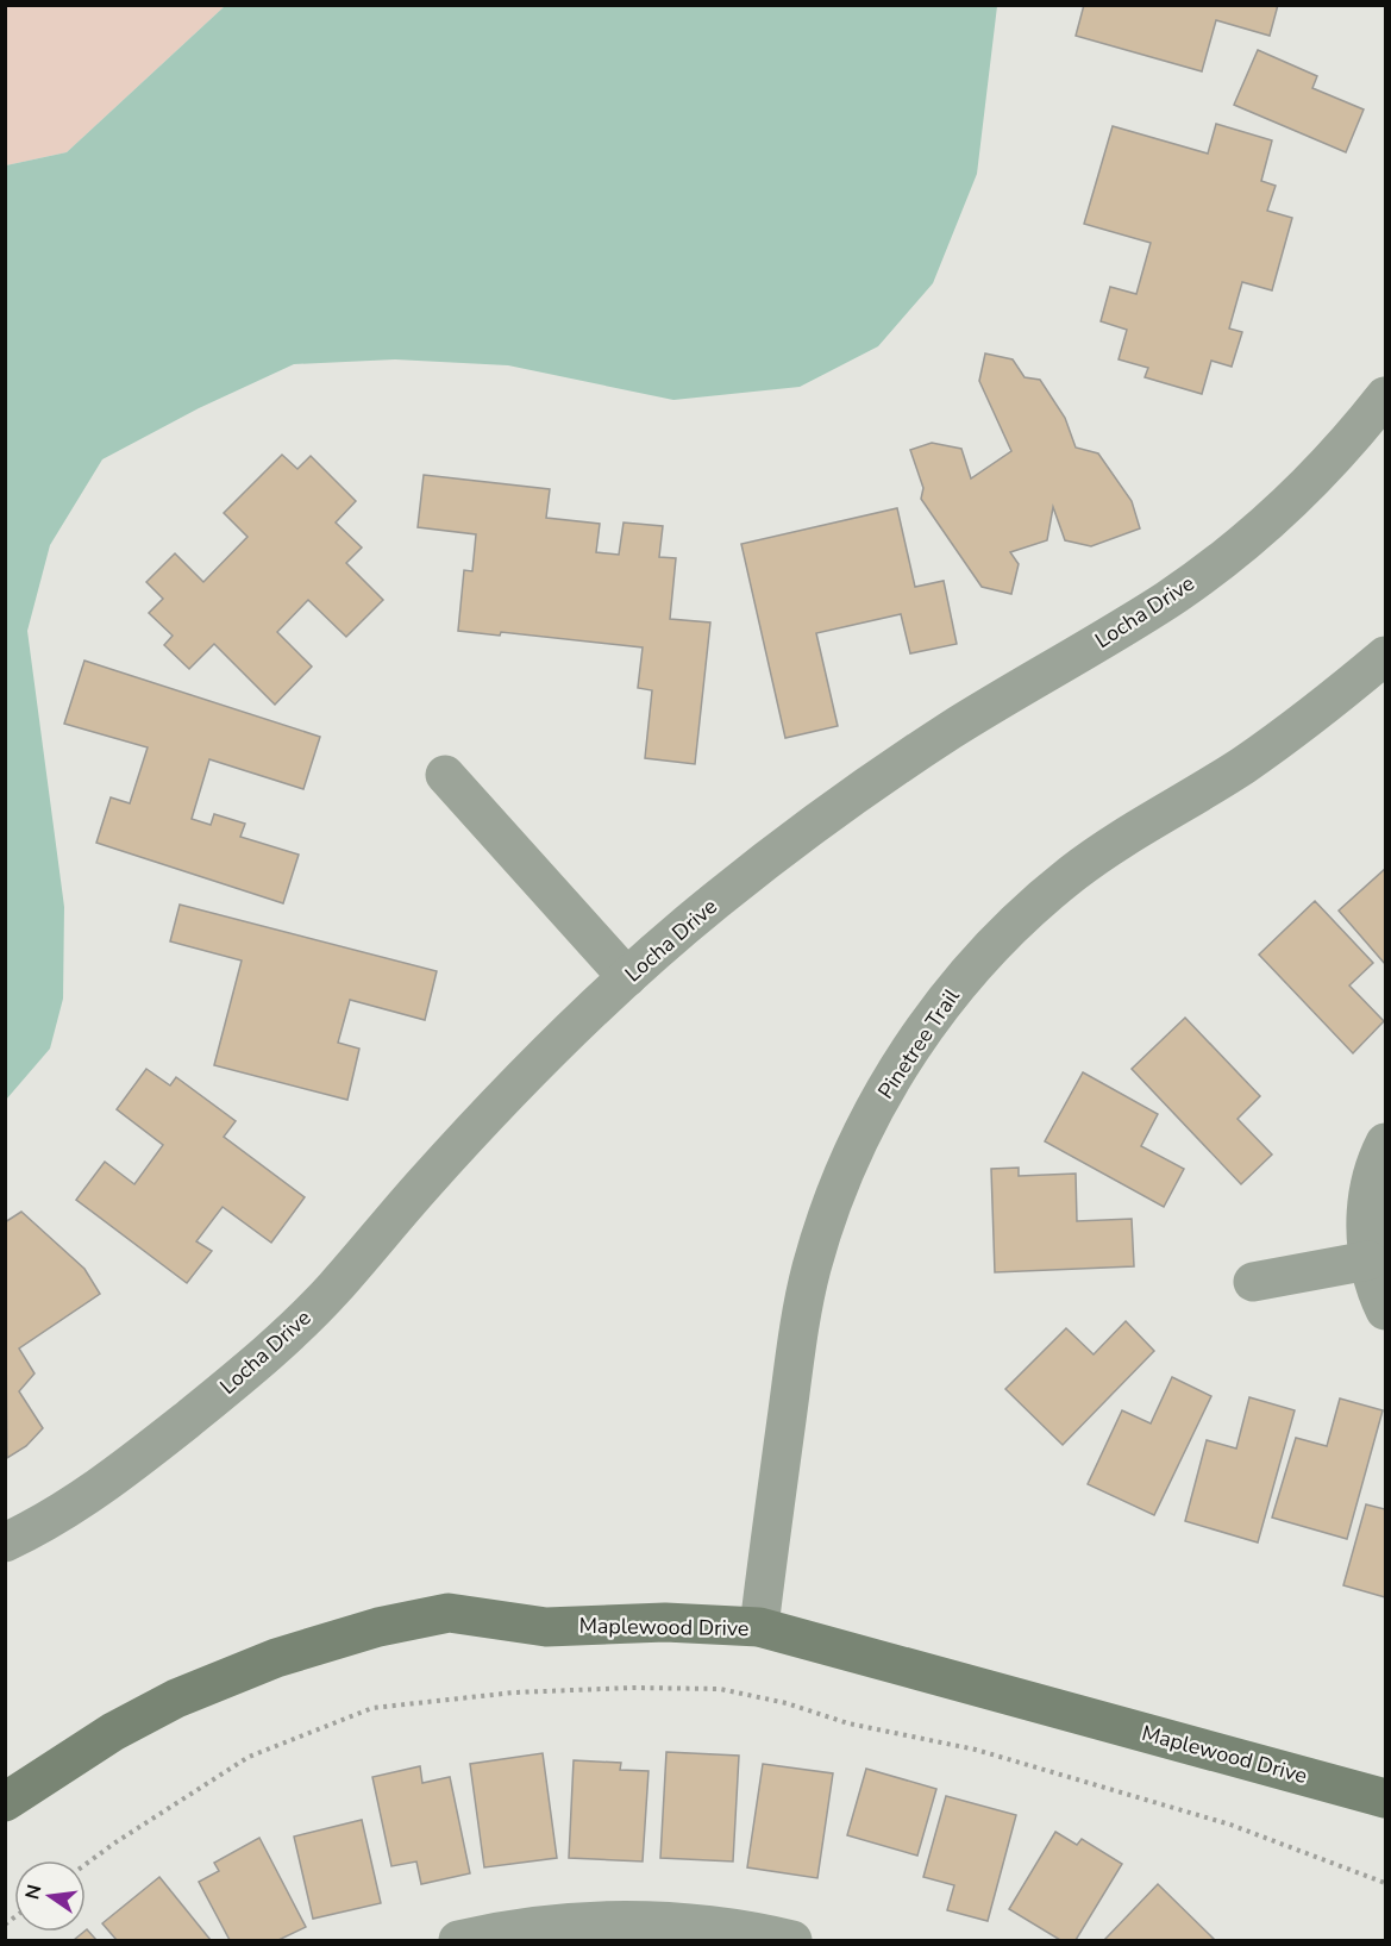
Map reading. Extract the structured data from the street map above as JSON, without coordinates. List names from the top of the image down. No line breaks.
{"streets":{"street":["Locha Drive","Pinetree Trail","Maplewood Drive"]},"crossings":[["Pinetree Trail","Maplewood Drive"]],"north":"left"}
